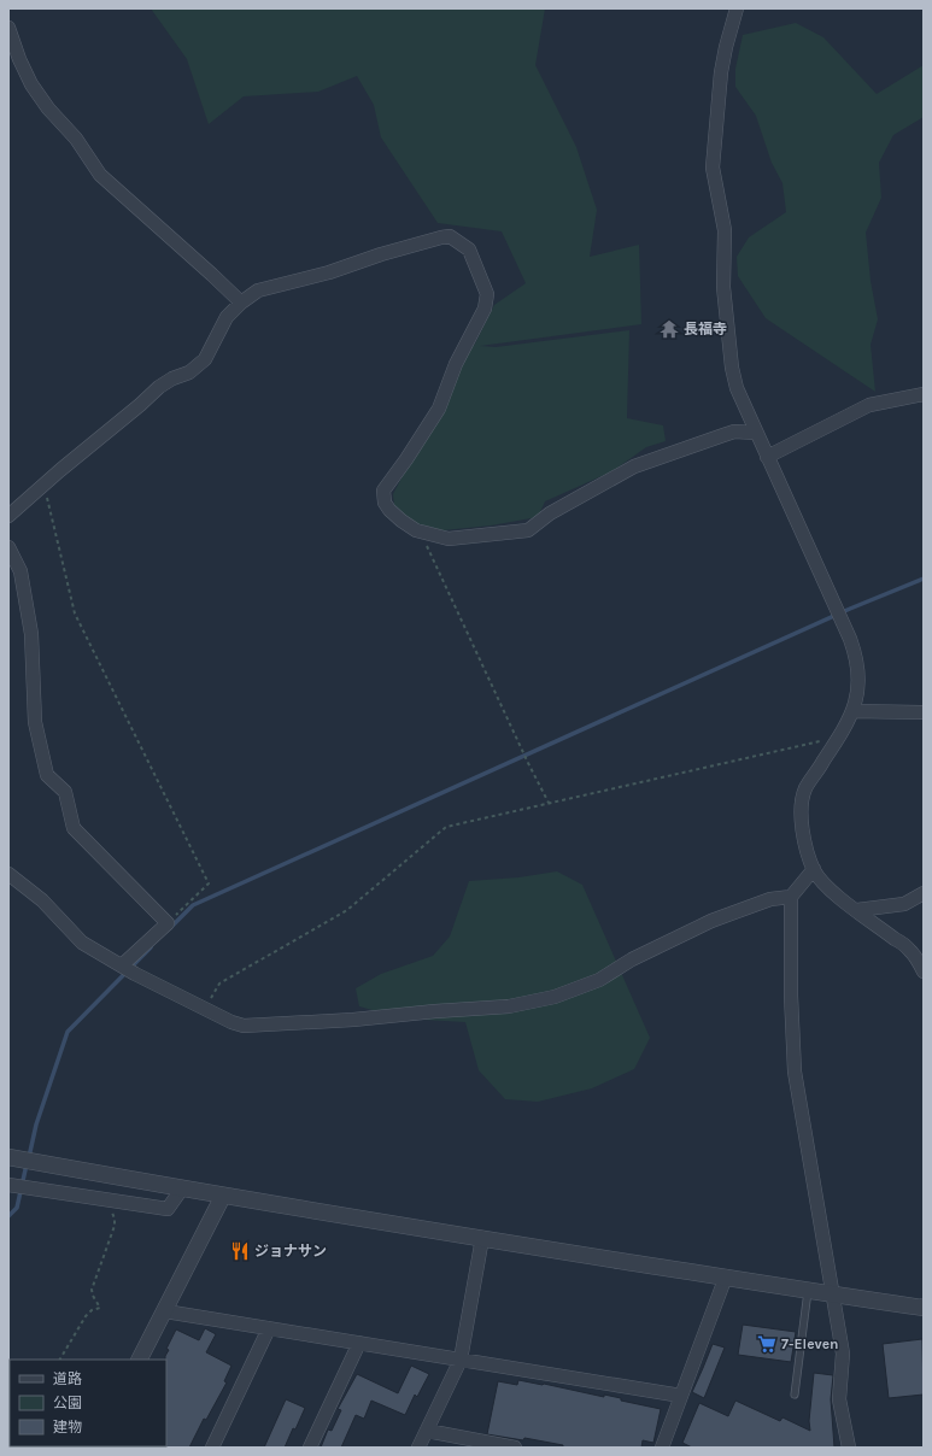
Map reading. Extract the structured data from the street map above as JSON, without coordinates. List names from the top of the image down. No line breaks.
{"places":{"temple":["長福寺"],"restaurant":["ジョナサン"],"supermarket":["7-Eleven"]},"legend":["道路","公園","建物"]}
